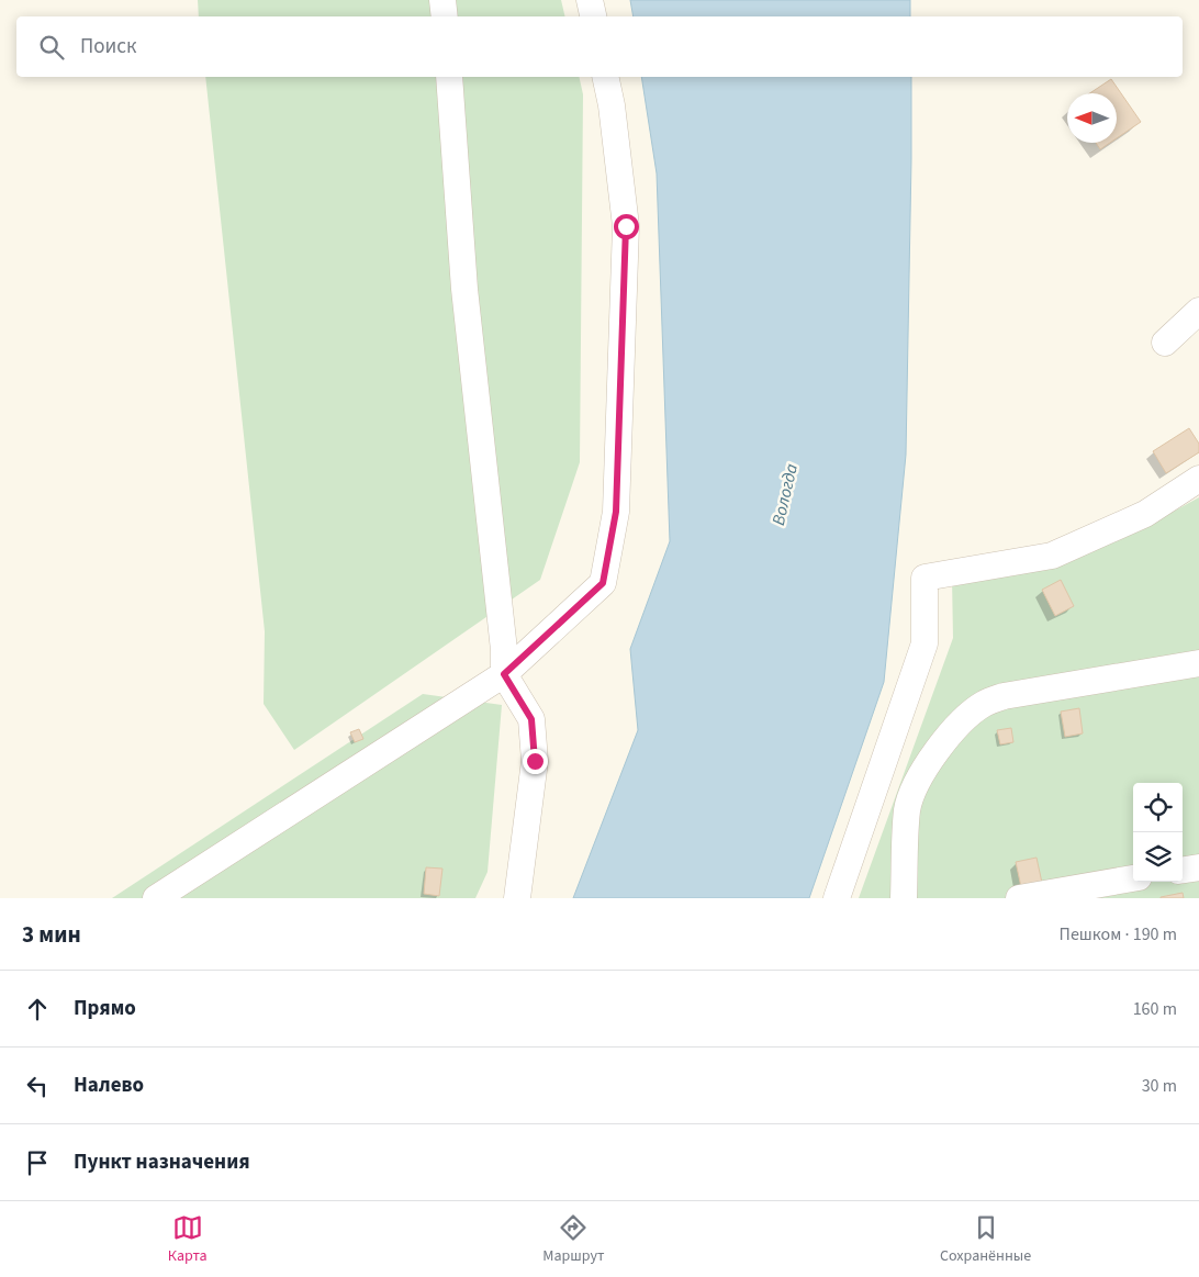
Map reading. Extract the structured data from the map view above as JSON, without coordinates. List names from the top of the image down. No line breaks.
{"water":["Вологда"],"north":"left","page":{"search":"Поиск","heading":["3 мин","Пешком · 190 m"],"list":[["Прямо","160 m"],["Налево","30 m"],"Пункт назначения"],"nav":["Карта","Маршрут","Сохранённые"]}}
